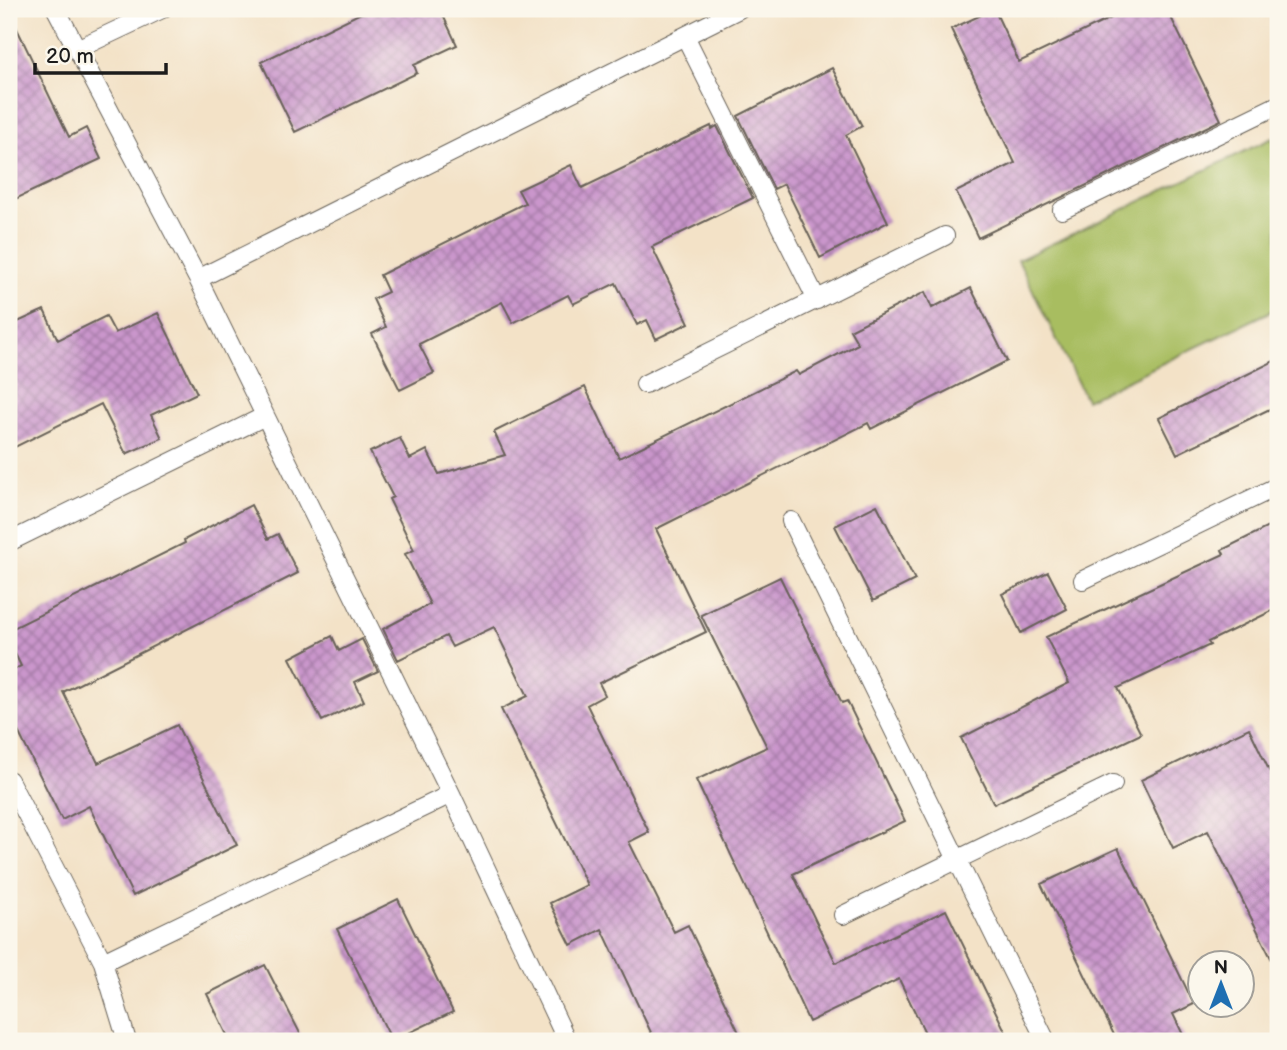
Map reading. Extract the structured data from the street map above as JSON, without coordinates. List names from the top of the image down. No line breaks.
{"scale_bar":"20 m","north":"top"}
